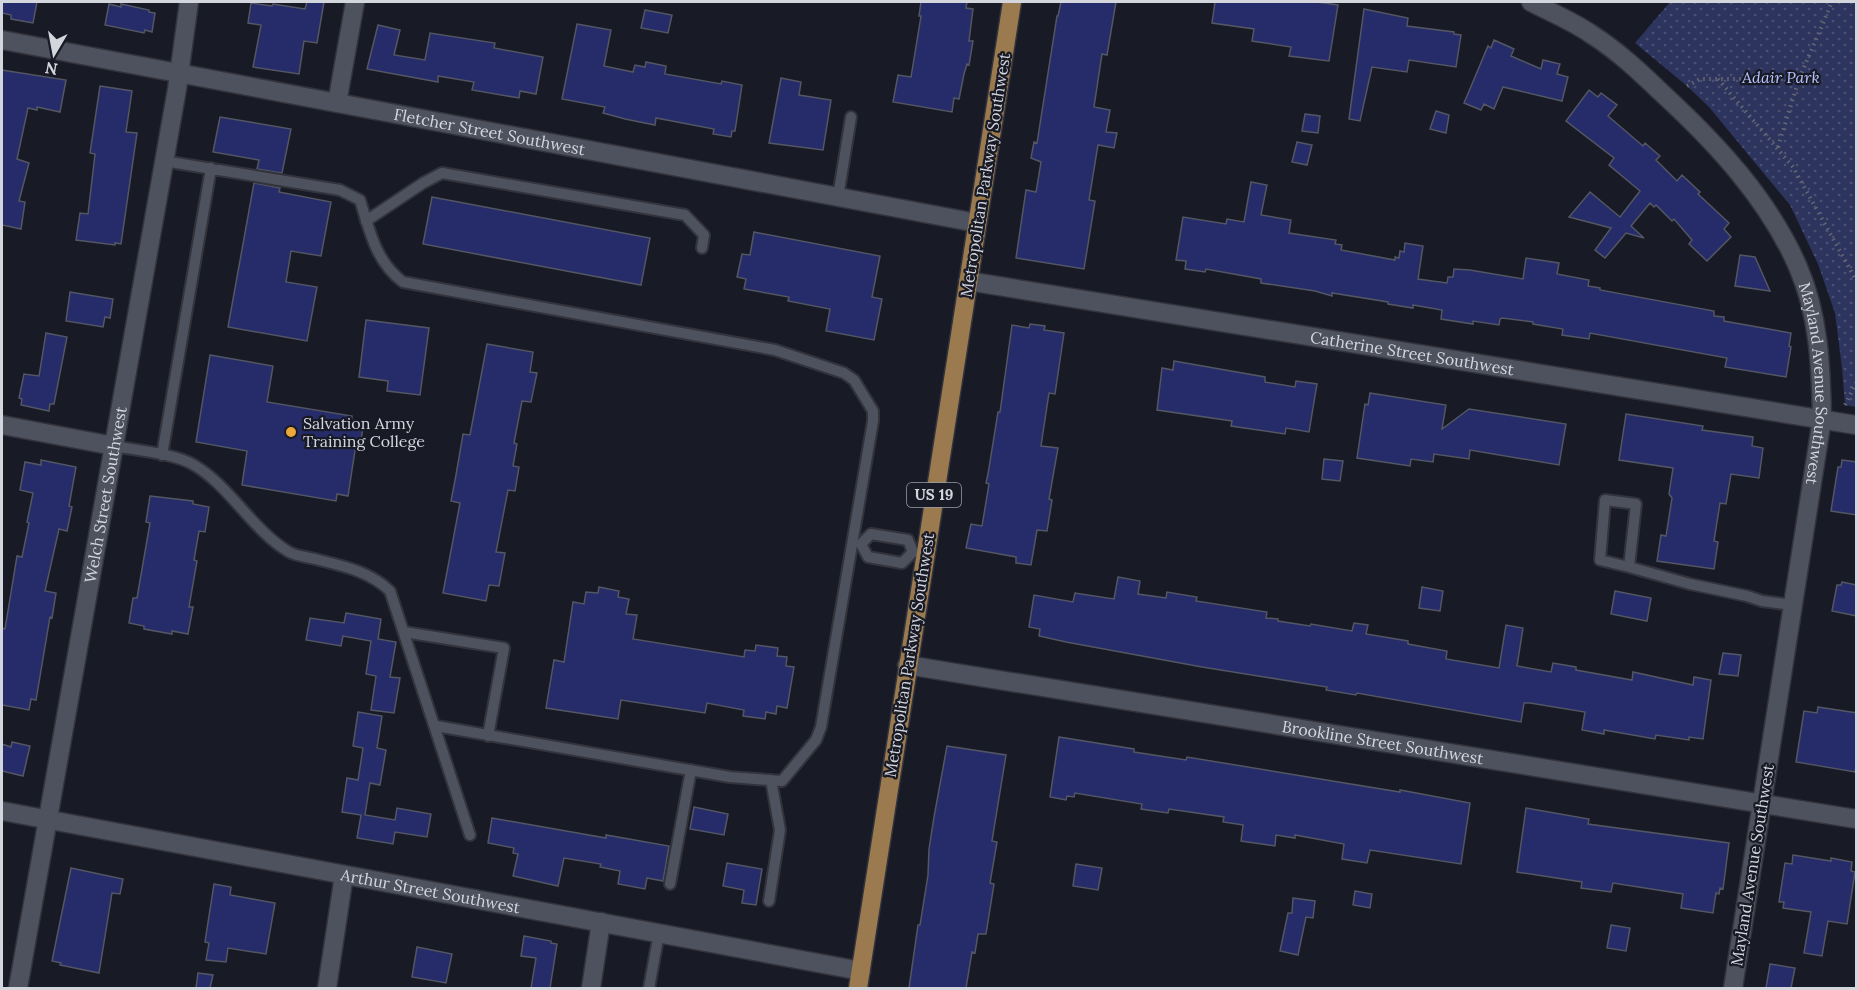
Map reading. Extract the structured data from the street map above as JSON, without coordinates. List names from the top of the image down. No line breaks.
{"streets":{"main road":["Metropolitan Parkway Southwest","US 19"],"street":["Fletcher Street Southwest","Catherine Street Southwest","Mayland Avenue Southwest","Welch Street Southwest","Brookline Street Southwest","Arthur Street Southwest"]},"crossings":[["Fletcher Street Southwest","Metropolitan Parkway Southwest"],["Fletcher Street Southwest","Welch Street Southwest"],["Metropolitan Parkway Southwest","Catherine Street Southwest"],["Metropolitan Parkway Southwest","Brookline Street Southwest"],["Metropolitan Parkway Southwest","Arthur Street Southwest"],["Catherine Street Southwest","Mayland Avenue Southwest"],["Mayland Avenue Southwest","Brookline Street Southwest"],["Welch Street Southwest","Arthur Street Southwest"]],"parks":["Adair Park"],"places":["Salvation Army Training College"],"north":"bottom"}
